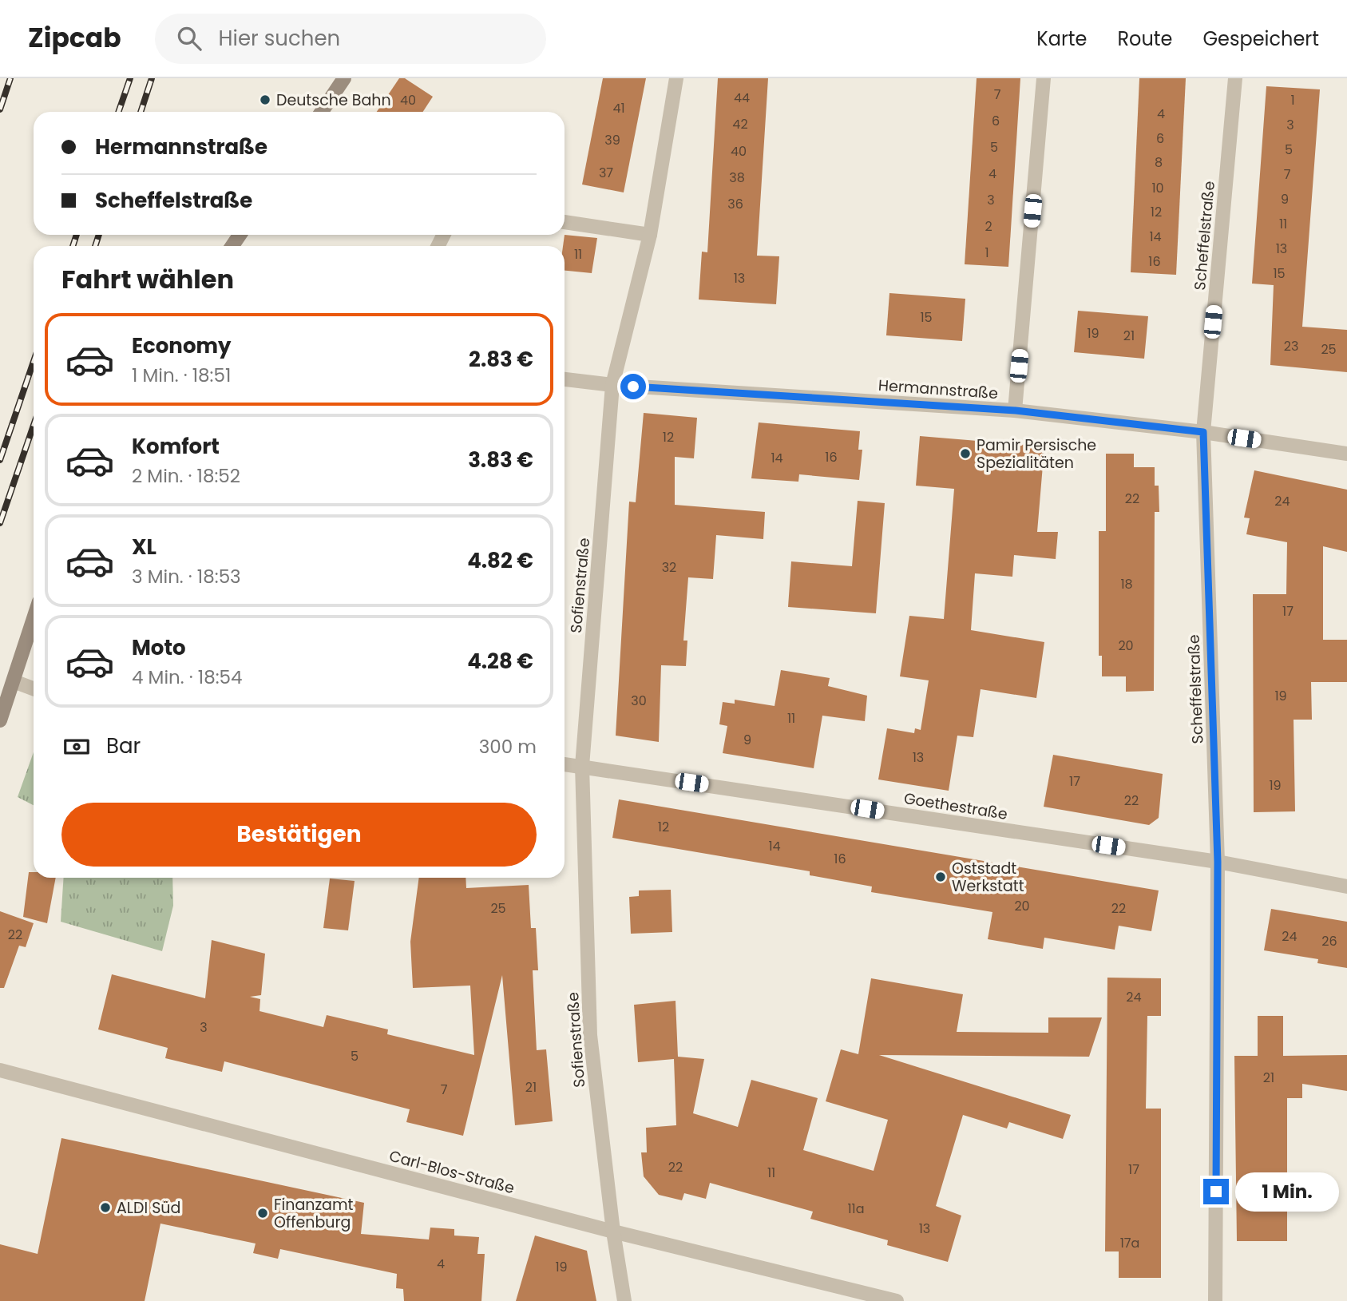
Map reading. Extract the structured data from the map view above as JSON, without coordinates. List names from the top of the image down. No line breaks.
{"streets":{"street":["Scheffelstraße","Hermannstraße","Sofienstraße","Goethestraße","Carl-Blos-Straße"]},"crossings":[["Scheffelstraße","Hermannstraße"],["Scheffelstraße","Goethestraße"],["Hermannstraße","Sofienstraße"],["Sofienstraße","Goethestraße"],["Sofienstraße","Carl-Blos-Straße"]],"places":["Deutsche Bahn","Pamir Persische Spezialitäten","Oststadt Werkstatt","ALDI Süd","Finanzamt Offenburg"],"house_numbers":["7","44","40","1","41","4","6","42","3","6","39","5","5","40","8","37","4","7","38","10","9","3","36","12","11","2","14","13","1","11","16","15","13","15","19","21","23","25","12","16","14","22","24","32","18","17","20","19","30","11","9","13","17","19","22","12","14","16","20","25","22","22","24","26","24","3","5","21","21","7","22","17","11","11a","13","17a","4","19"],"page":{"header":"Zipcab","search":"Hier suchen","nav":["Karte","Route","Gespeichert"],"banner":["Hermannstraße","Scheffelstraße"],"heading":"Fahrt wählen","list":[{"name":"Economy","note":"1 Min. · 18:51","value":"2.83 €"},{"name":"Komfort","note":"2 Min. · 18:52","value":"3.83 €"},{"name":"XL","note":"3 Min. · 18:53","value":"4.82 €"},{"name":"Moto","note":"4 Min. · 18:54","value":"4.28 €"}],"pay":["Bar","300 m"],"buttons":"Bestätigen","bubble":"1 Min."}}
